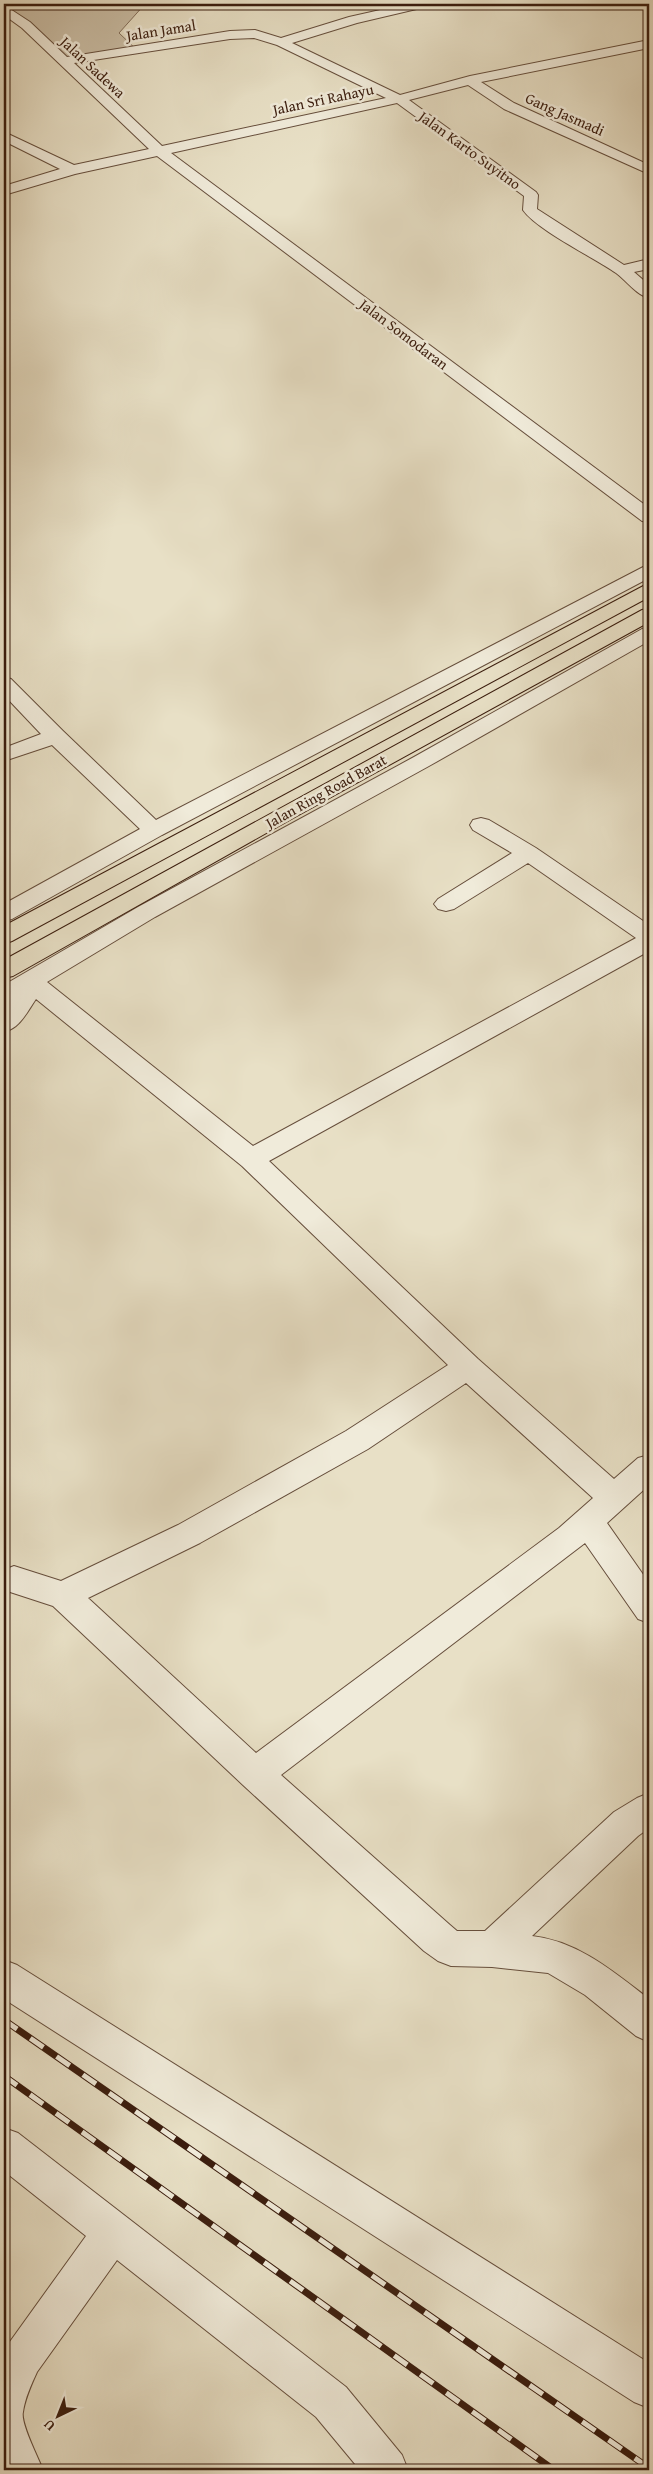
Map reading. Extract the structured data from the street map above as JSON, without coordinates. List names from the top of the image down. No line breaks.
{"streets":{"highway":["Jalan Ring Road Barat"],"street":["Jalan Jamal","Jalan Sadewa","Jalan Sri Rahayu","Gang Jasmadi","Jalan Karto Suyitno","Jalan Somodaran"]},"crossings":[["Jalan Jamal","Jalan Sadewa"],["Jalan Jamal","Jalan Sri Rahayu"],["Jalan Jamal","Jalan Karto Suyitno"],["Jalan Sadewa","Jalan Sri Rahayu"],["Jalan Sadewa","Jalan Somodaran"],["Jalan Sri Rahayu","Gang Jasmadi"],["Jalan Sri Rahayu","Jalan Karto Suyitno"],["Jalan Sri Rahayu","Jalan Somodaran"]],"north":"bottom left"}
